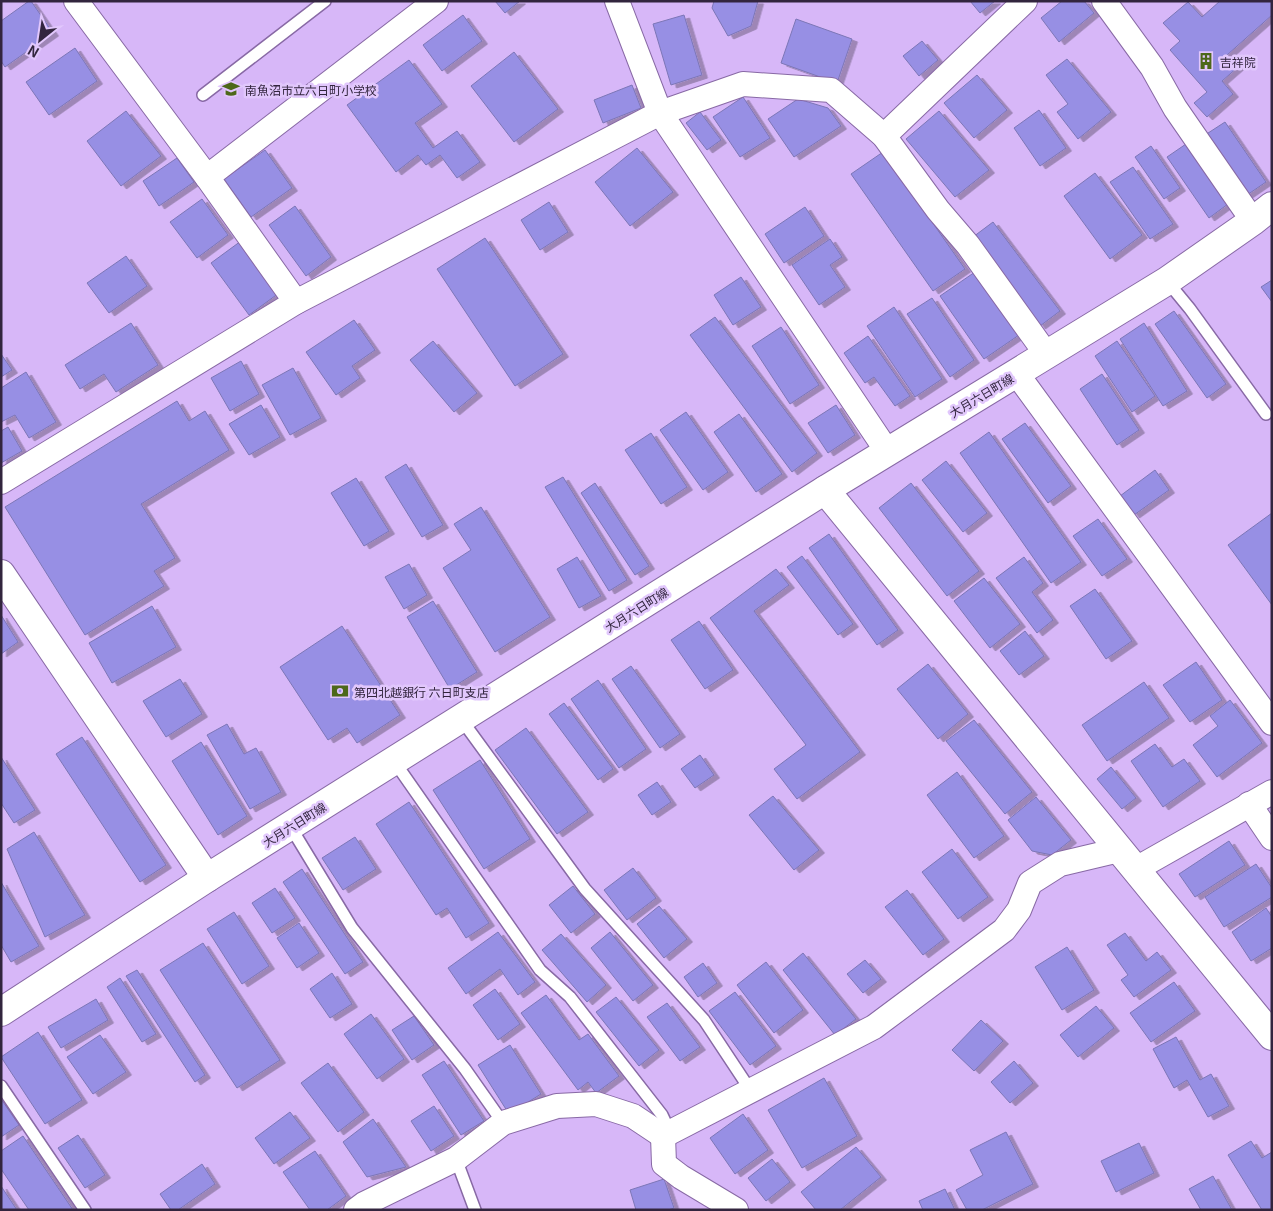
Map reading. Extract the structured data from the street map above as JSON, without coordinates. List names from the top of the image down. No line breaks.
{"streets":{"main road":["大月六日町線"]},"places":{"building":["吉祥院"],"school or university":["南魚沼市立六日町小学校"],"bank":["第四北越銀行 六日町支店"]},"north":"bottom left"}
